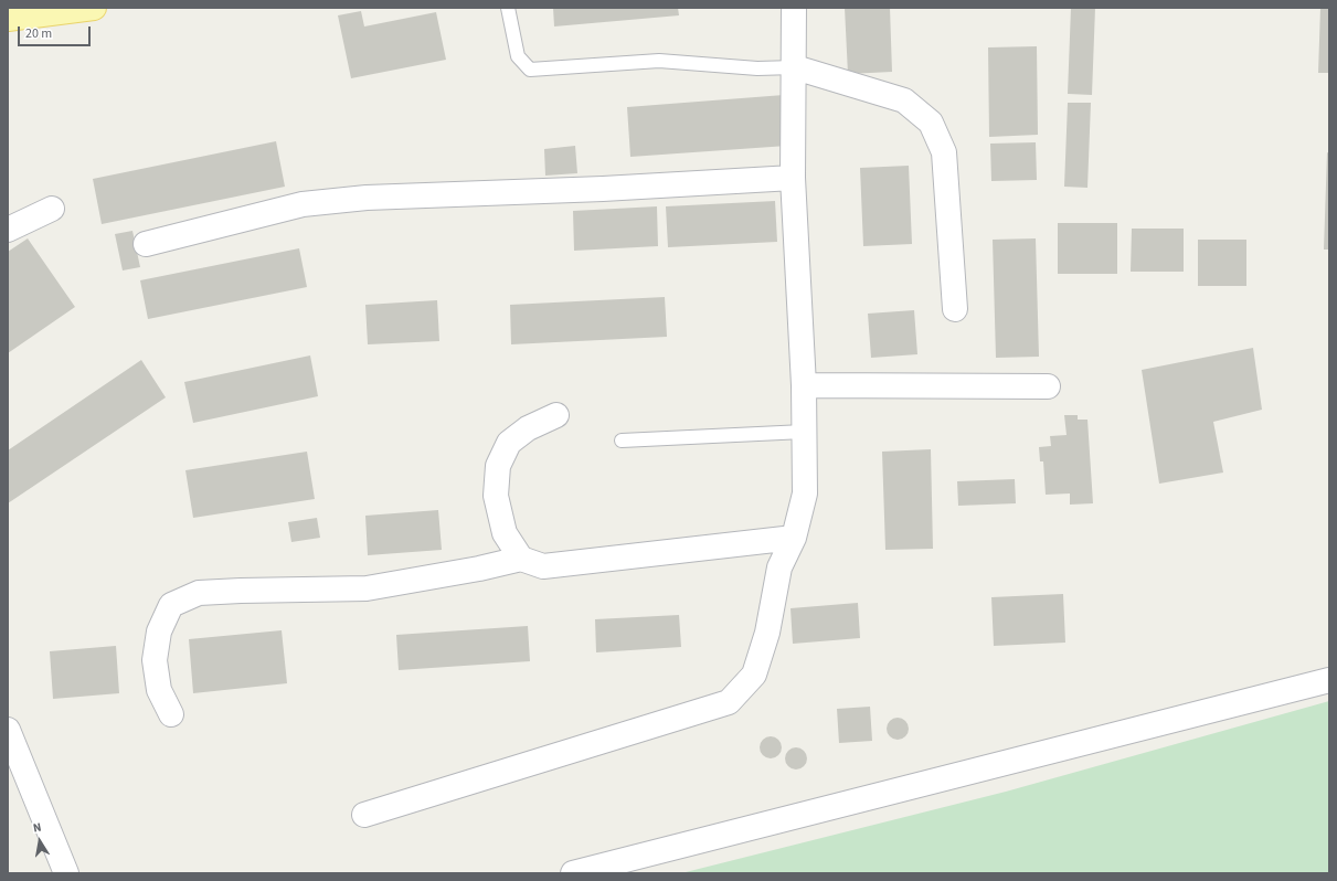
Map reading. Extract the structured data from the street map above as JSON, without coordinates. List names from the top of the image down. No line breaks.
{"scale_bar":"20 m","north":"top"}
